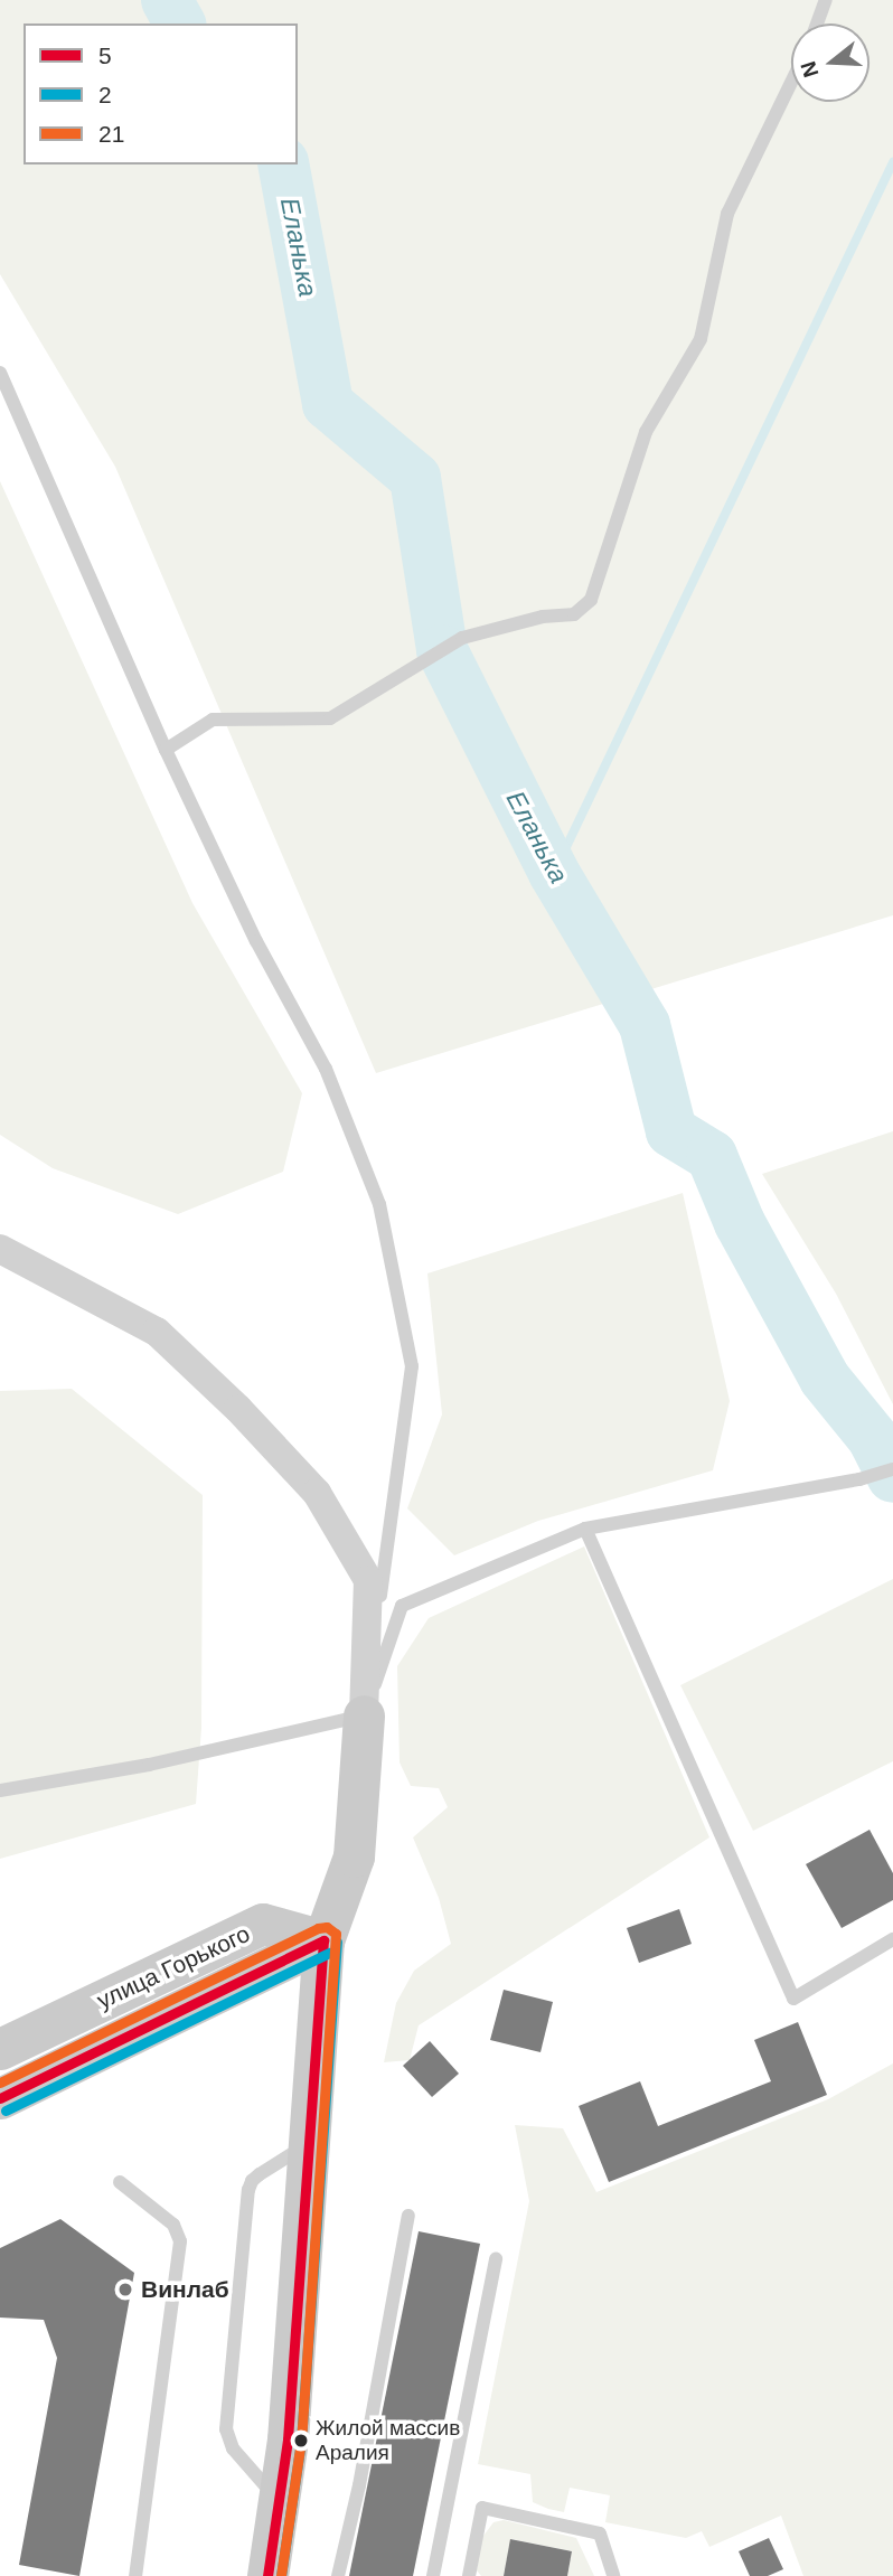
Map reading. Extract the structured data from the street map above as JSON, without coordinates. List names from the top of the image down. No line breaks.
{"streets":{"main road":["улица Горького"]},"water":["Еланька"],"places":["Винлаб","Жилой массив Аралия"],"lines":["transit line 21","transit line 5","transit line 2"],"legend":["5","2","21"],"north":"left"}
